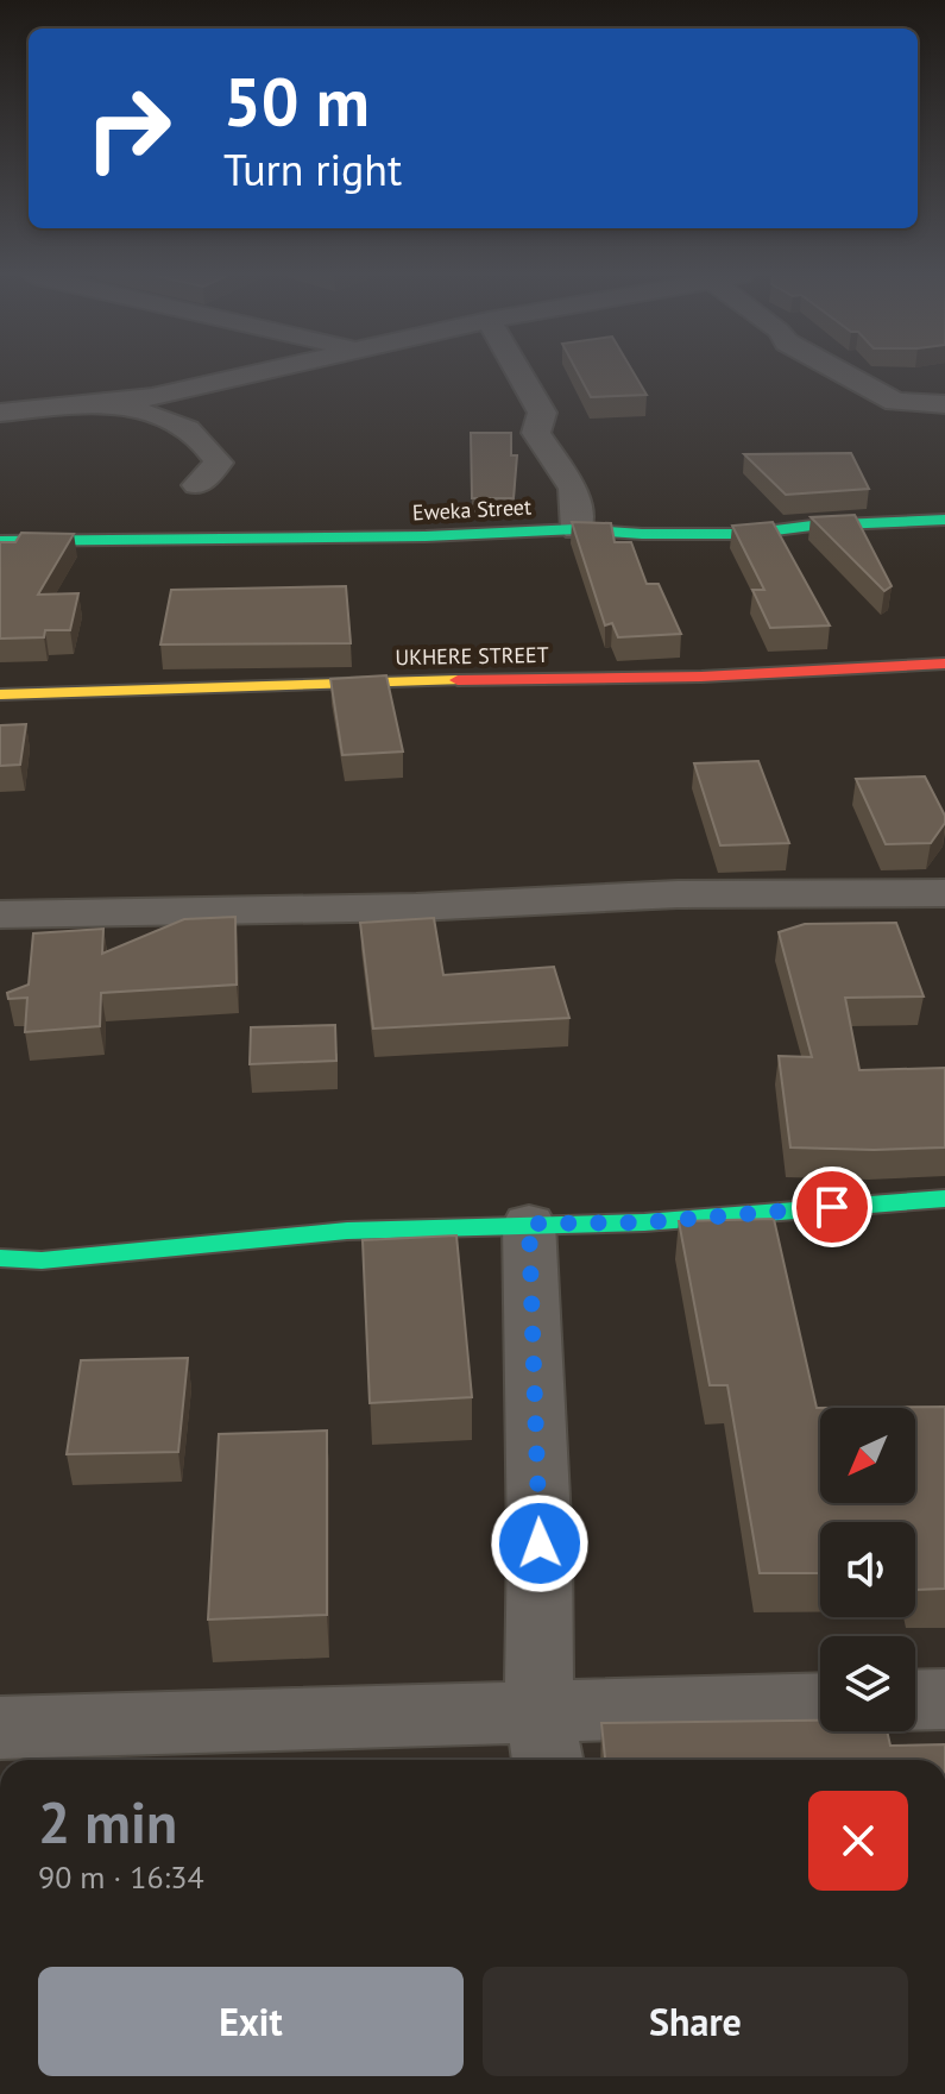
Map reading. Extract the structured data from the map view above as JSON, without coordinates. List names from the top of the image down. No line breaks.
{"streets":{"street":["Eweka Street","UKHERE STREET"]},"north":"bottom left","page":{"turn":["50 m","Turn right"],"heading":["2 min","90 m · 16:34"],"buttons":["Exit","Share"]}}
